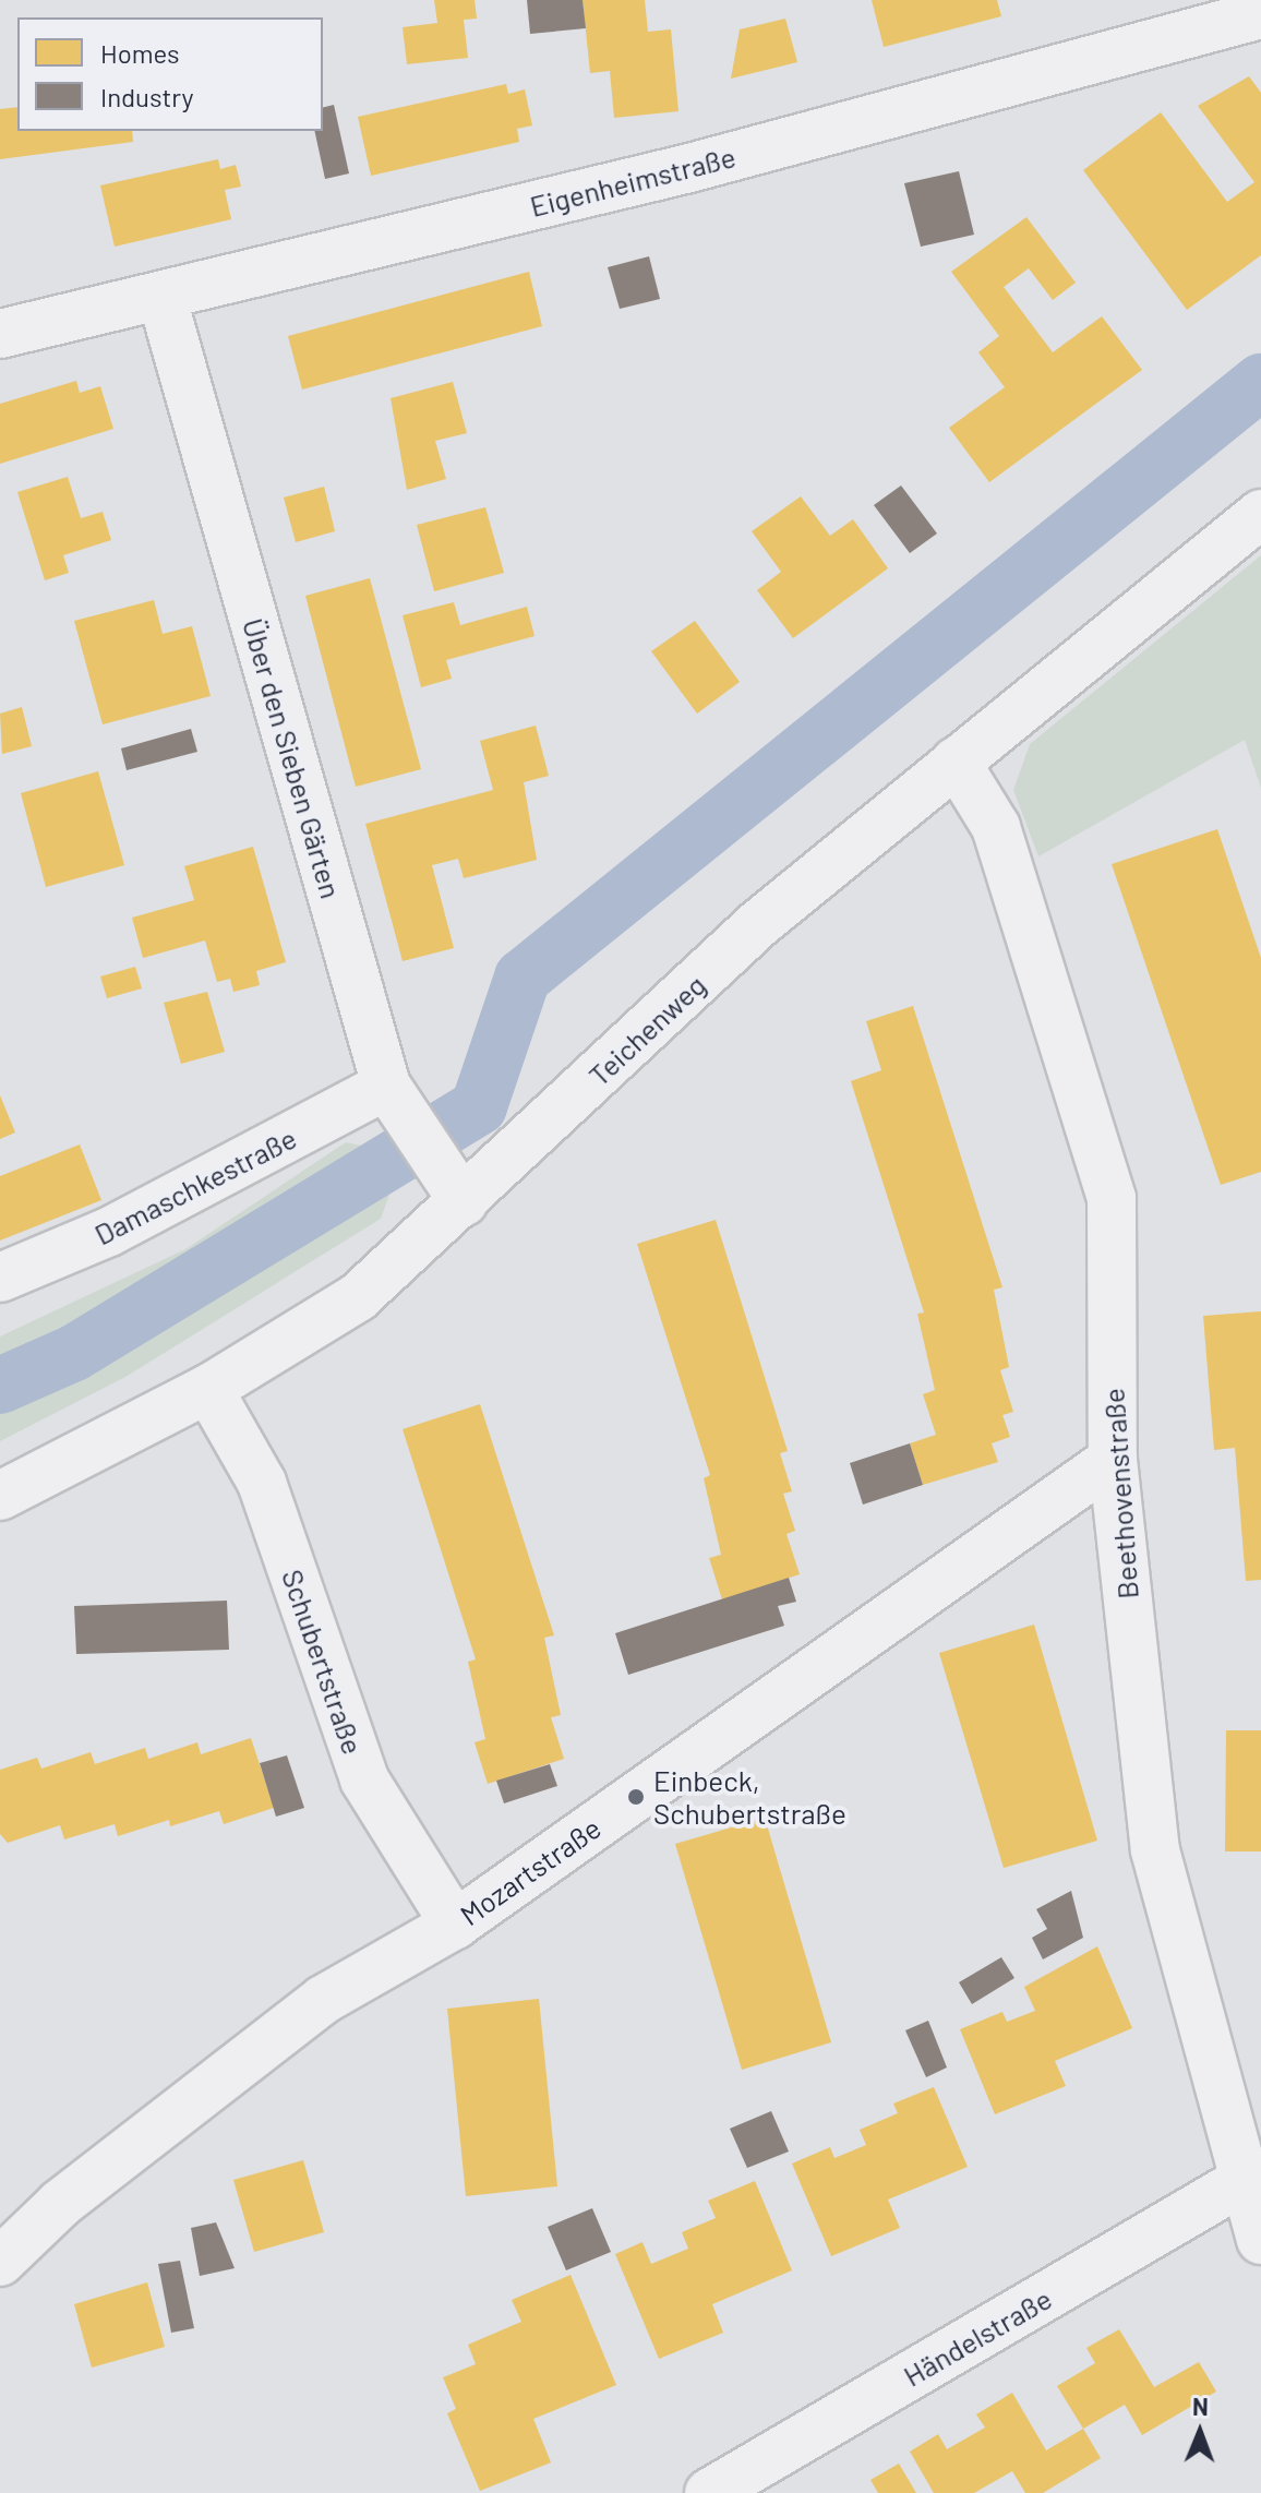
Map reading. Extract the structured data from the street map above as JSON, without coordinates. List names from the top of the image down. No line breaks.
{"streets":{"street":["Eigenheimstraße","Über den Sieben Gärten","Teichenweg","Damaschkestraße","Beethovenstraße","Schubertstraße","Mozartstraße","Händelstraße"]},"crossings":[["Eigenheimstraße","Über den Sieben Gärten"],["Über den Sieben Gärten","Teichenweg"],["Über den Sieben Gärten","Damaschkestraße"],["Teichenweg","Beethovenstraße"],["Teichenweg","Schubertstraße"],["Beethovenstraße","Mozartstraße"],["Beethovenstraße","Händelstraße"],["Schubertstraße","Mozartstraße"]],"places":["Einbeck, Schubertstraße"],"legend":["Homes","Industry"],"north":"top"}
